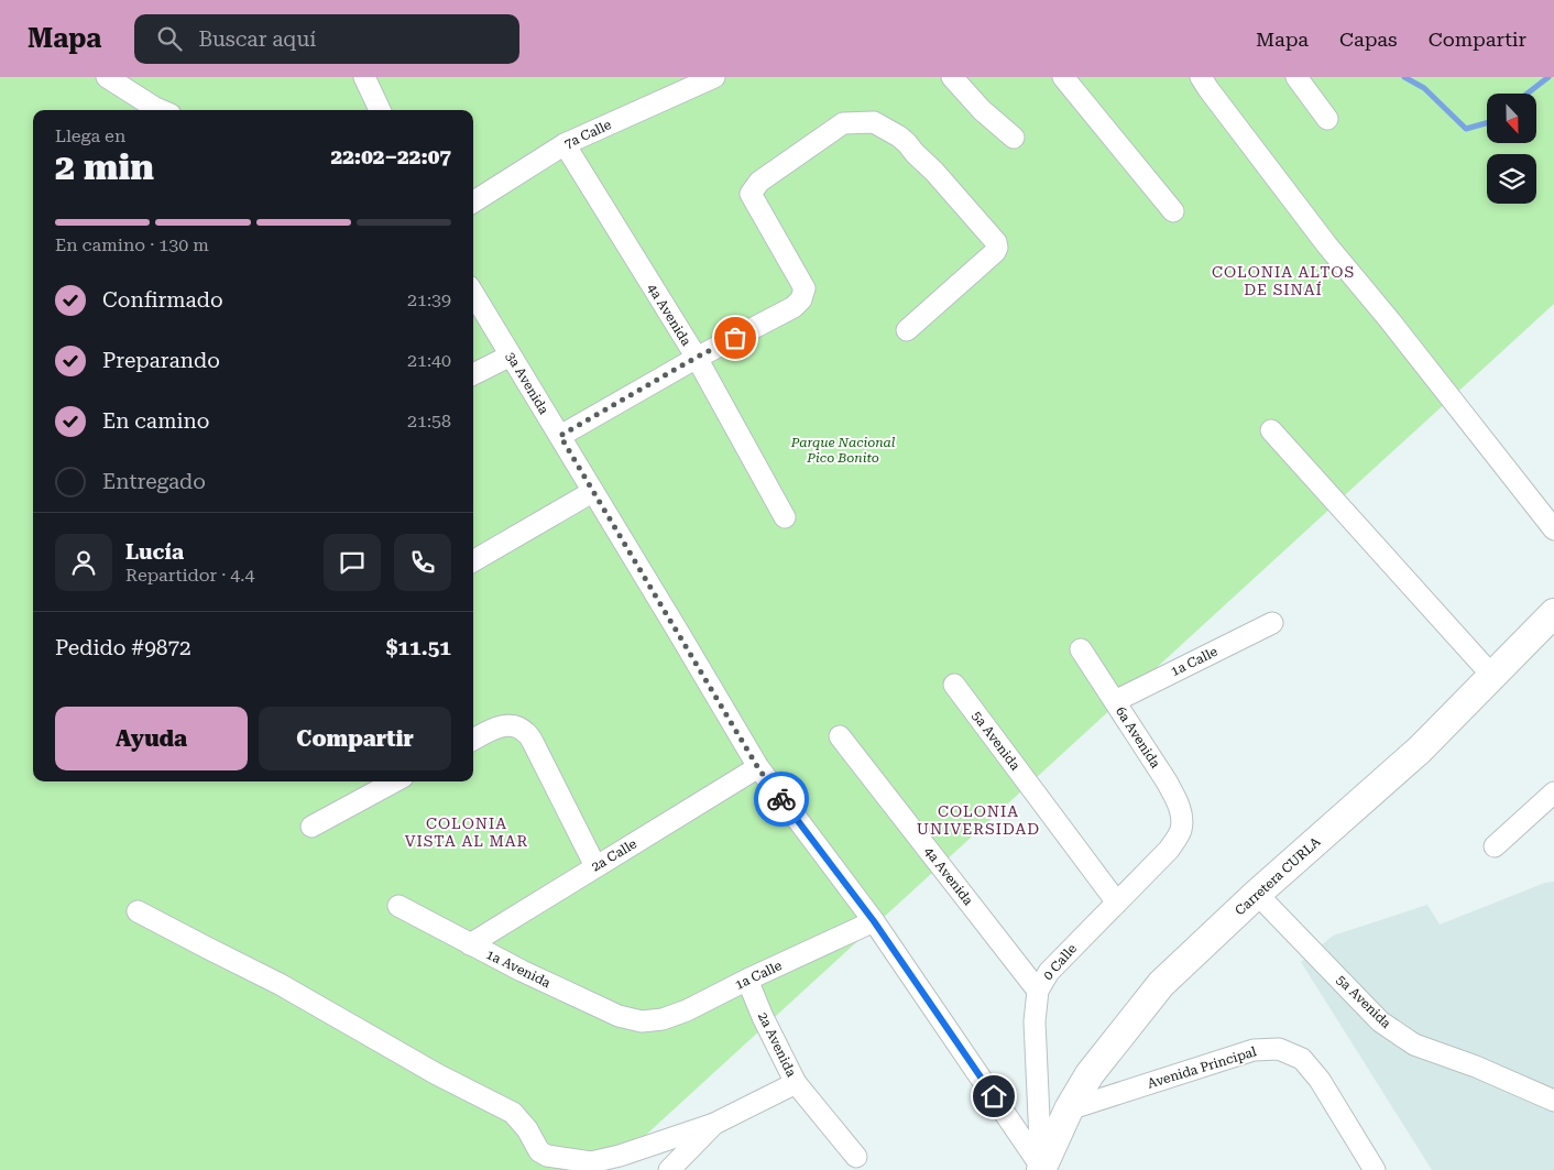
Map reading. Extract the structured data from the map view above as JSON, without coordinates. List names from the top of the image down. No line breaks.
{"streets":{"main road":["Carretera CURLA"],"street":["7a Calle","4a Avenida","3a Avenida","1a Calle","6a Avenida","5a Avenida","2a Calle","0 Calle","1a Avenida","2a Avenida","Avenida Principal"]},"crossings":[["7a Calle","4a Avenida"],["4a Avenida","0 Calle"],["3a Avenida","1a Calle"],["3a Avenida","2a Calle"],["3a Avenida","Carretera CURLA"],["3a Avenida","0 Calle"],["1a Calle","6a Avenida"],["1a Calle","1a Avenida"],["1a Calle","2a Avenida"],["6a Avenida","0 Calle"],["5a Avenida","Carretera CURLA"],["5a Avenida","0 Calle"],["2a Calle","1a Avenida"],["Carretera CURLA","0 Calle"],["Carretera CURLA","Avenida Principal"]],"districts":["COLONIA ALTOS DE SINAÍ","COLONIA UNIVERSIDAD","COLONIA VISTA AL MAR"],"parks":["Parque Nacional Pico Bonito"],"north":"bottom","page":{"header":"Mapa","search":"Buscar aquí","nav":["Mapa","Capas","Compartir"],"heading":["2 min","Llega en","22:02–22:07"],"panel":["Lucía","Repartidor · 4.4","Pedido #9872","$11.51"],"bar":"En camino · 130 m","list":[["Confirmado","21:39"],["Preparando","21:40"],["En camino","21:58"],"Entregado"],"buttons":["Ayuda","Compartir"]}}
